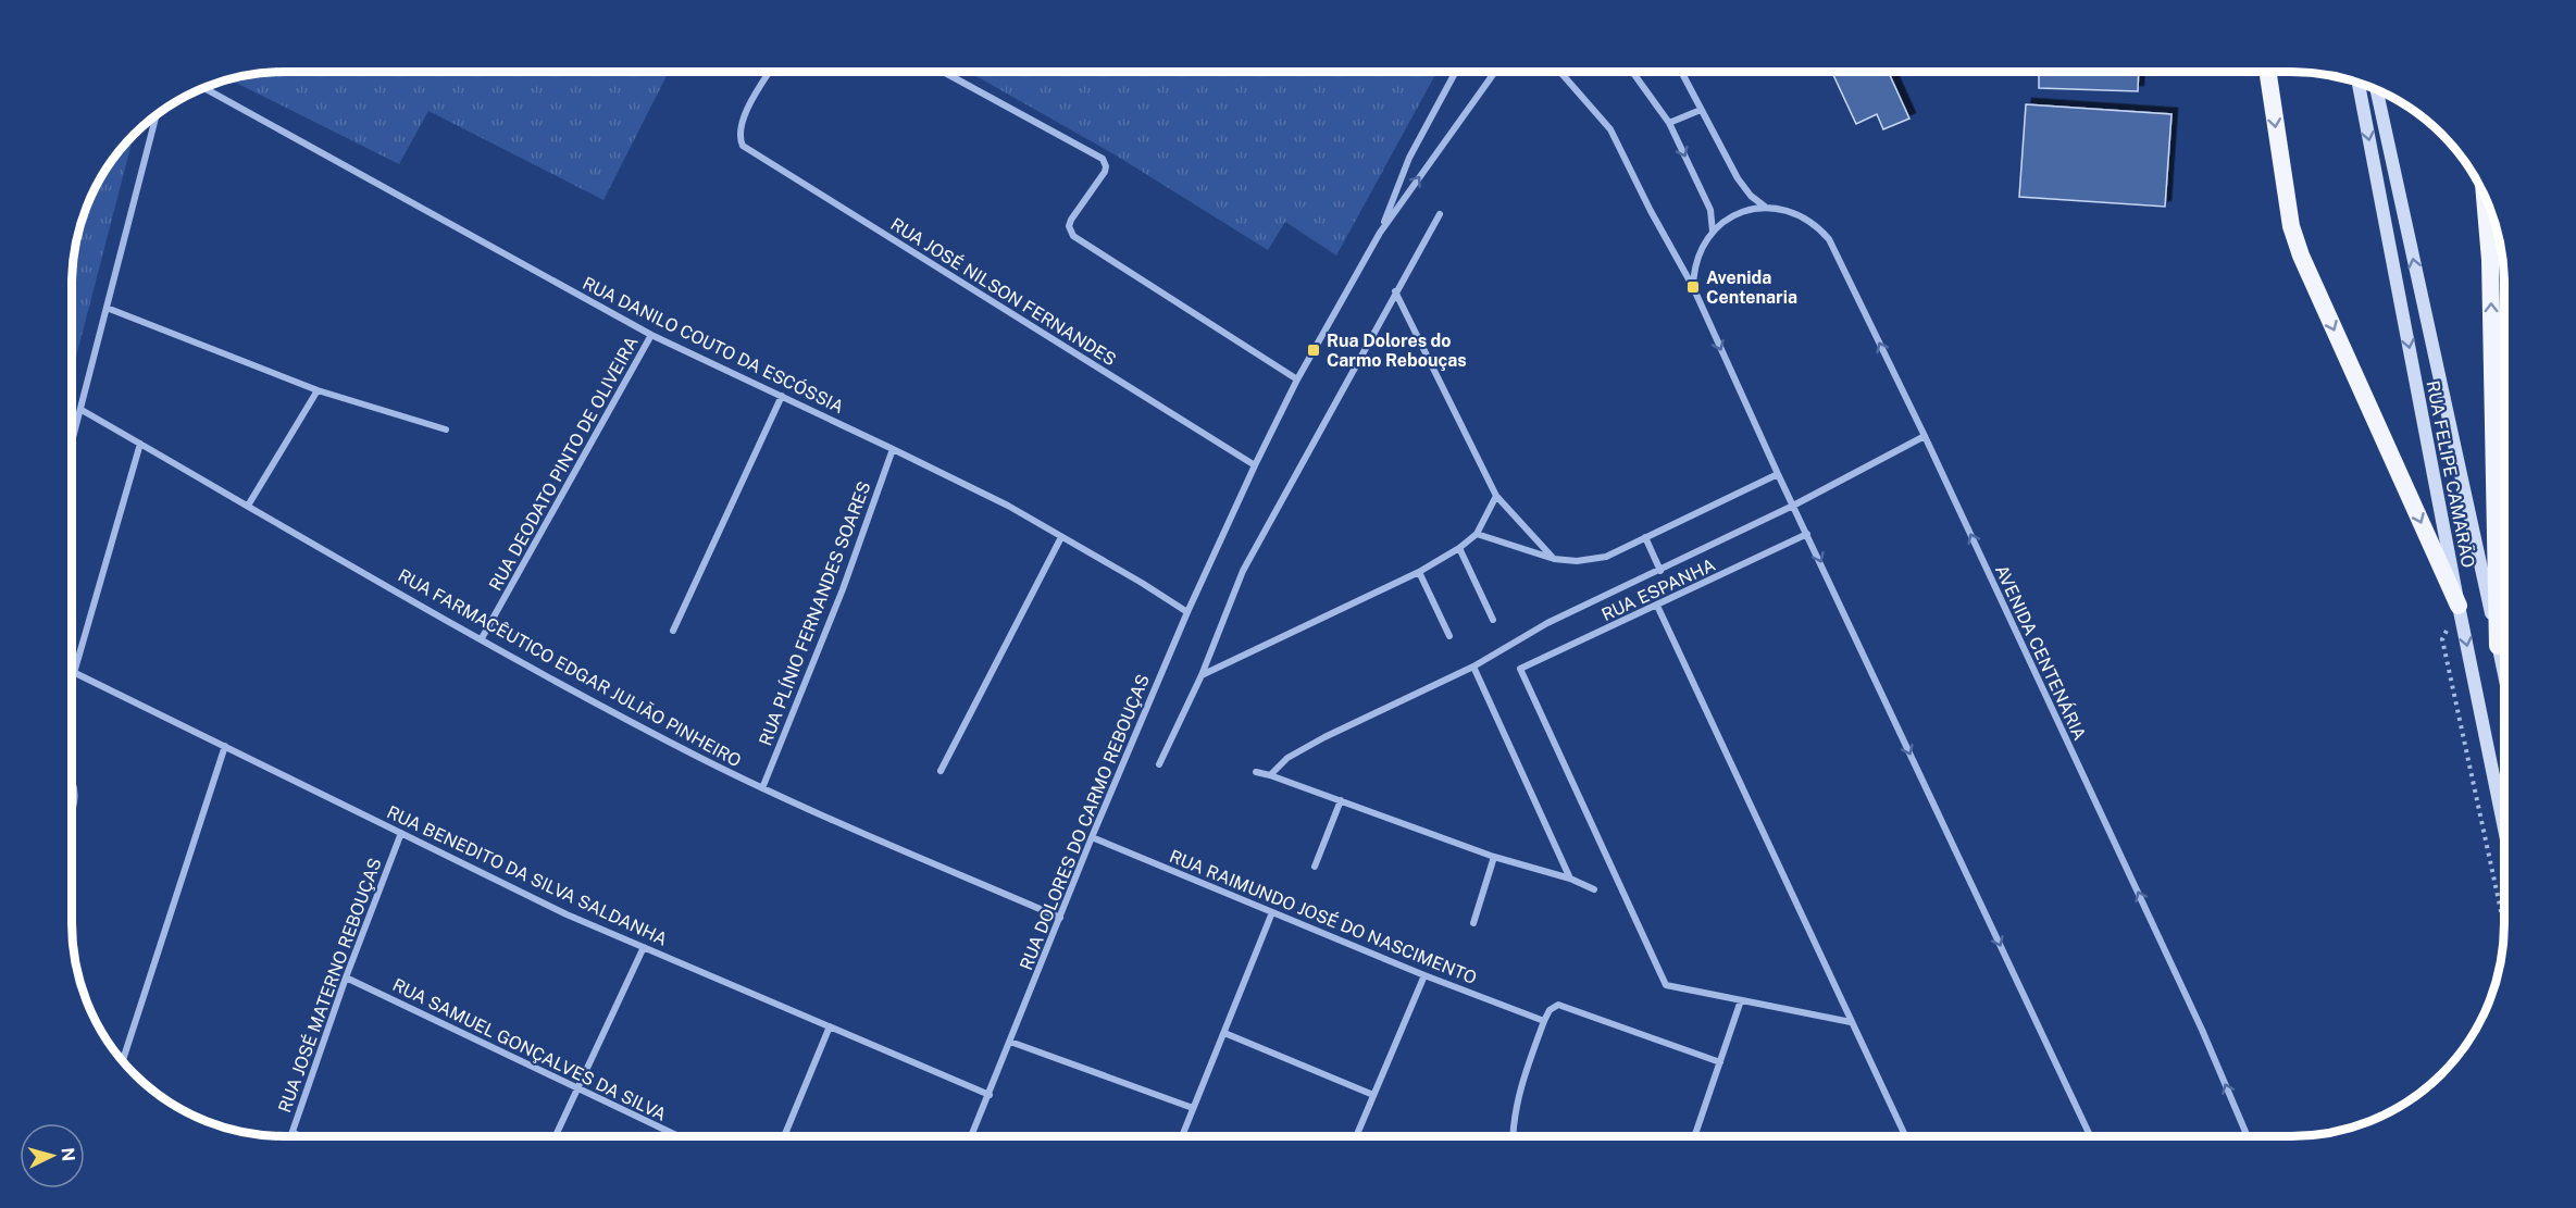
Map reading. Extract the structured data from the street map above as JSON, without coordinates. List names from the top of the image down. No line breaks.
{"streets":{"main road":["RUA FELIPE CAMARÃO"],"street":["RUA JOSÉ NILSON FERNANDES","RUA DANILO COUTO DA ESCÓSSIA","RUA DEODATO PINTO DE OLIVEIRA","RUA ESPANHA","RUA PLÍNIO FERNANDES SOARES","AVENIDA CENTENÁRIA","RUA FARMACÊUTICO EDGAR JULIÃO PINHEIRO","RUA DOLORES DO CARMO REBOUÇAS","RUA BENEDITO DA SILVA SALDANHA","RUA RAIMUNDO JOSÉ DO NASCIMENTO","RUA JOSÉ MATERNO REBOUÇAS","RUA SAMUEL GONÇALVES DA SILVA"]},"crossings":[["RUA JOSÉ NILSON FERNANDES","RUA DOLORES DO CARMO REBOUÇAS"],["RUA DANILO COUTO DA ESCÓSSIA","RUA DEODATO PINTO DE OLIVEIRA"],["RUA DANILO COUTO DA ESCÓSSIA","RUA PLÍNIO FERNANDES SOARES"],["RUA DANILO COUTO DA ESCÓSSIA","RUA DOLORES DO CARMO REBOUÇAS"],["RUA DEODATO PINTO DE OLIVEIRA","RUA FARMACÊUTICO EDGAR JULIÃO PINHEIRO"],["RUA PLÍNIO FERNANDES SOARES","RUA FARMACÊUTICO EDGAR JULIÃO PINHEIRO"],["RUA FARMACÊUTICO EDGAR JULIÃO PINHEIRO","RUA DOLORES DO CARMO REBOUÇAS"],["RUA DOLORES DO CARMO REBOUÇAS","RUA BENEDITO DA SILVA SALDANHA"],["RUA DOLORES DO CARMO REBOUÇAS","RUA RAIMUNDO JOSÉ DO NASCIMENTO"],["RUA BENEDITO DA SILVA SALDANHA","RUA JOSÉ MATERNO REBOUÇAS"],["RUA JOSÉ MATERNO REBOUÇAS","RUA SAMUEL GONÇALVES DA SILVA"]],"one_way":["AVENIDA CENTENÁRIA"],"places":{"transit":["Avenida Centenaria","Rua Dolores do Carmo Rebouças"]},"north":"right"}
